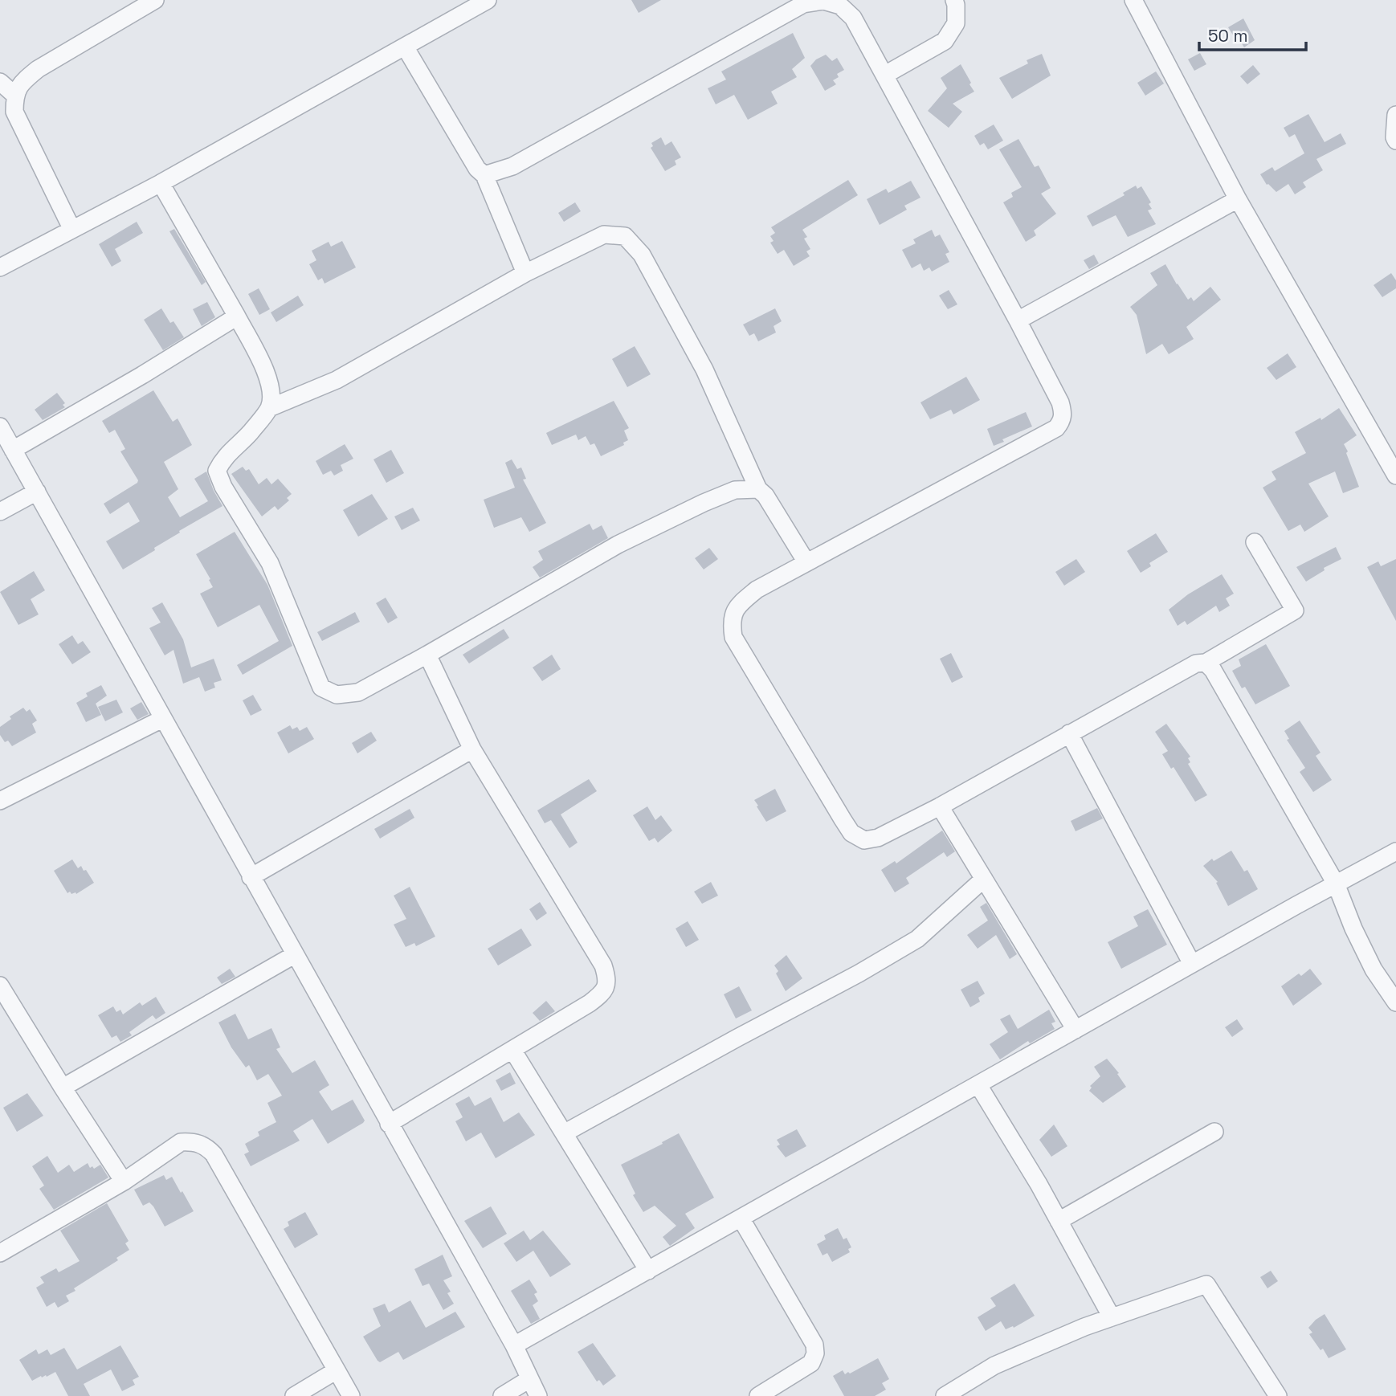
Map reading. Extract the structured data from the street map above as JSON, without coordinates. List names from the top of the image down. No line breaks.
{"scale_bar":"50 m"}
